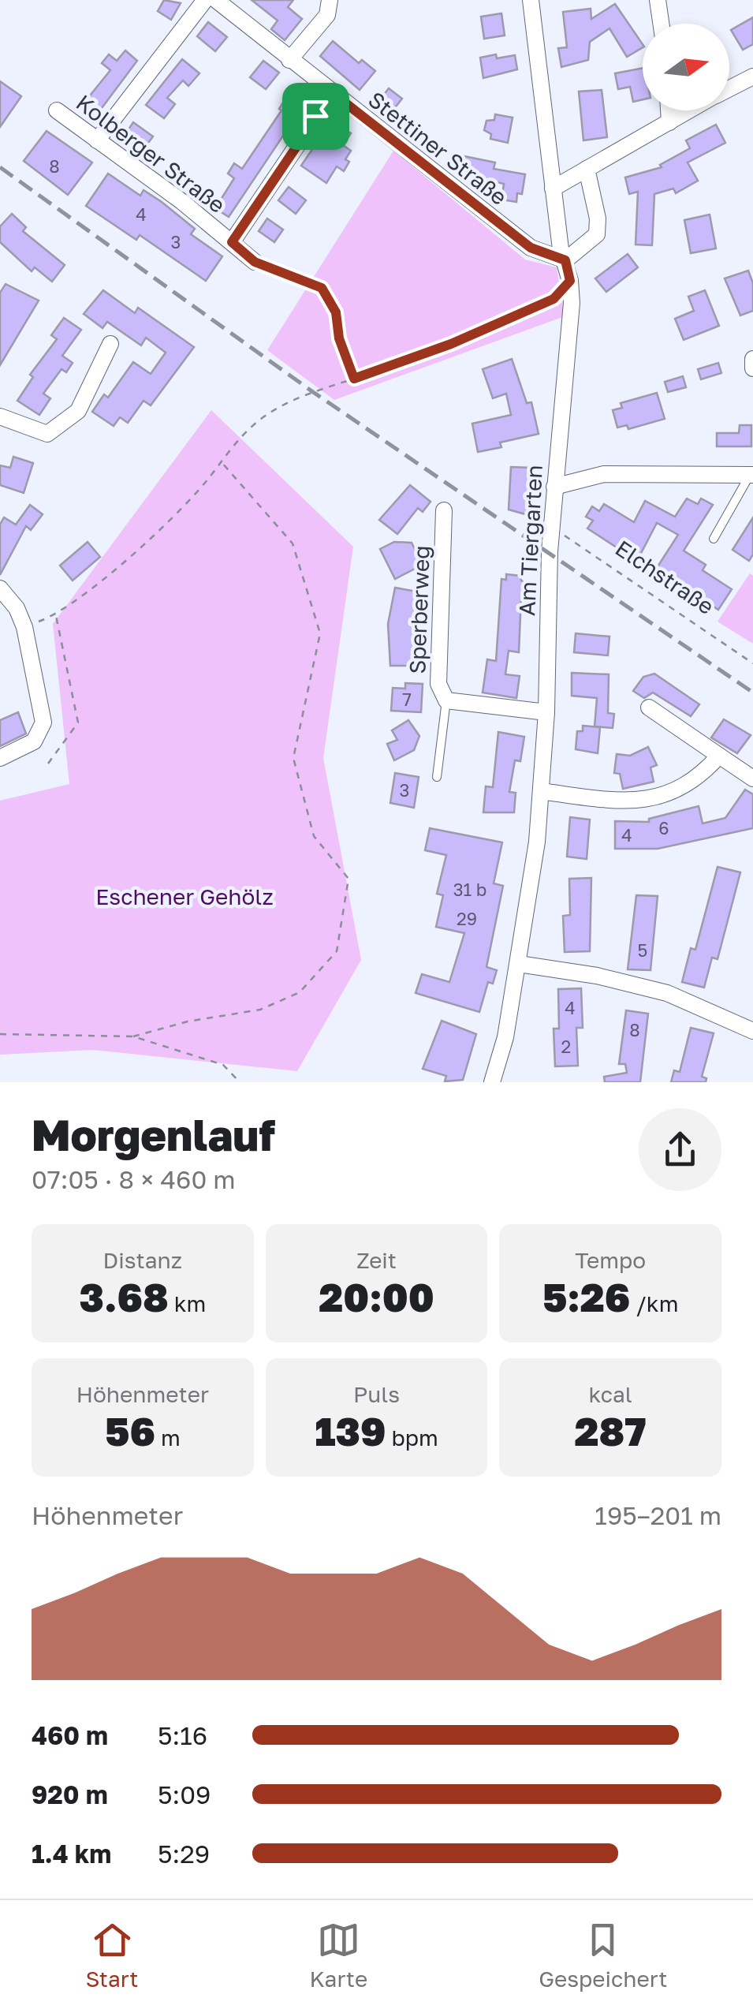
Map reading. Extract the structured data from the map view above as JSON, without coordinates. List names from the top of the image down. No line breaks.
{"streets":{"street":["Stettiner Straße","Kolberger Straße","Am Tiergarten","Sperberweg"],"path":["Elchstraße"]},"crossings":[["Stettiner Straße","Am Tiergarten"],["Am Tiergarten","Elchstraße"],["Am Tiergarten","Sperberweg"]],"parks":["Eschener Gehölz"],"house_numbers":["8","4","3","7","3","6","4","31 b","29","5","4","8","2"],"north":"right","page":{"heading":["Morgenlauf","07:05 · 8 × 460 m"],"stats":[["Distanz","3.68 km"],["Zeit","20:00"],["Tempo","5:26 /km"],["Höhenmeter","56 m"],["Puls","139 bpm"],["kcal","287"]],"chart":["Höhenmeter","195–201 m"],"list":[{"name":"460 m","note":"5:16"},{"name":"920 m","note":"5:09"},{"name":"1.4 km","note":"5:29"}],"tabs":["Start","Karte","Gespeichert"]}}
